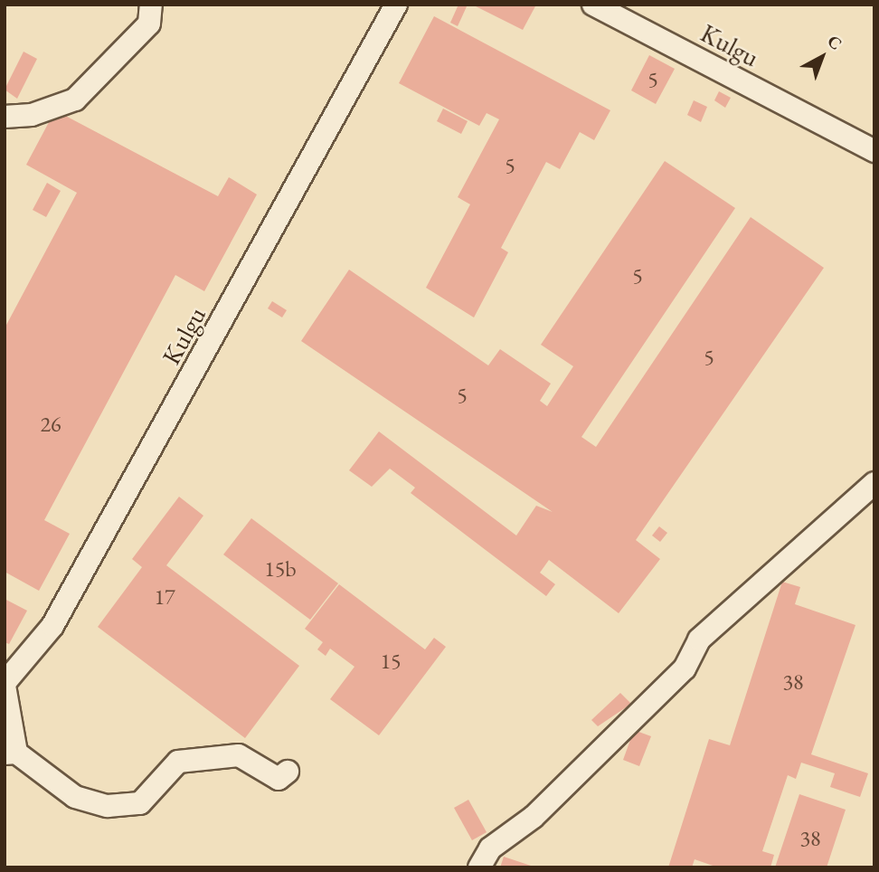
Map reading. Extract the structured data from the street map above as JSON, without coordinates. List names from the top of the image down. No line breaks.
{"streets":{"street":["Kulgu"]},"house_numbers":["5","5","5","5","5","26","15b","17","15","38","38"],"north":"top right"}
